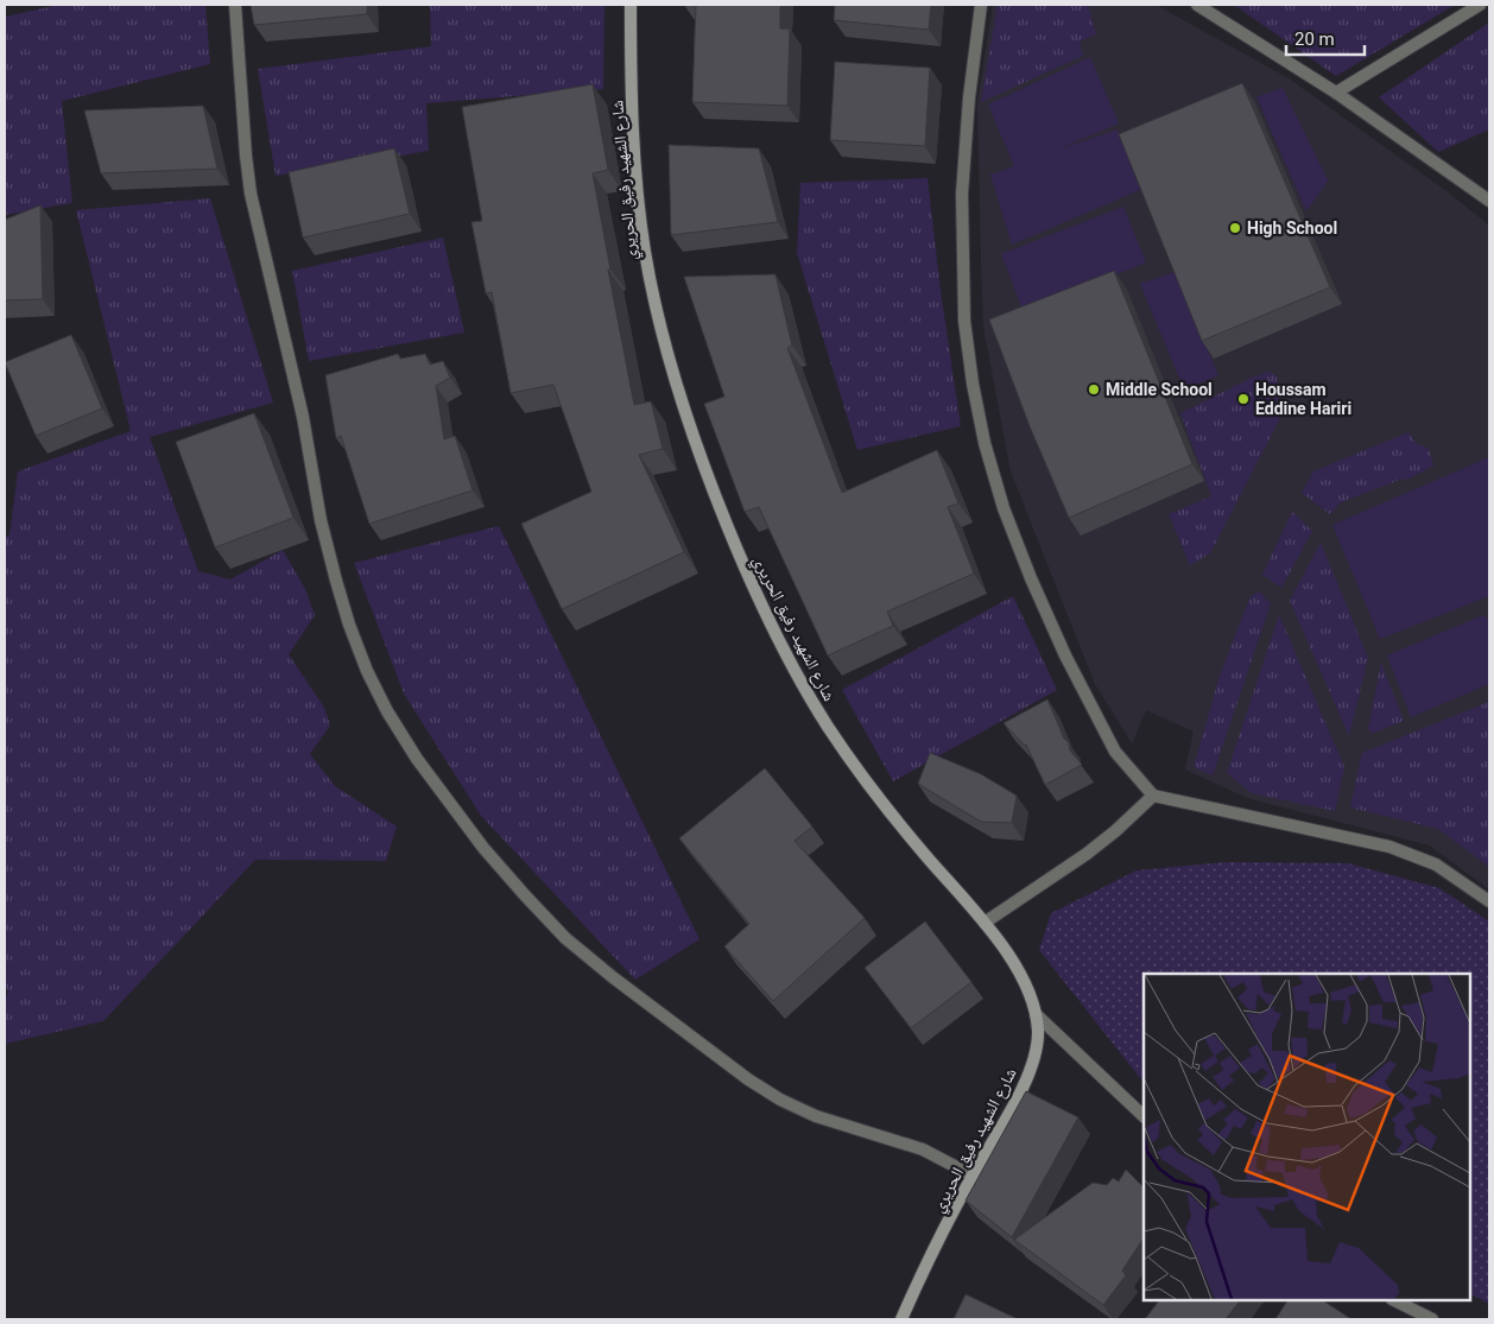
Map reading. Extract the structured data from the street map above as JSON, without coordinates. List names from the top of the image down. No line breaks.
{"streets":{"street":["شارع الشهيد رفيق الحريري"]},"places":["High School","Middle School","Houssam Eddine Hariri"],"scale_bar":"20 m"}
